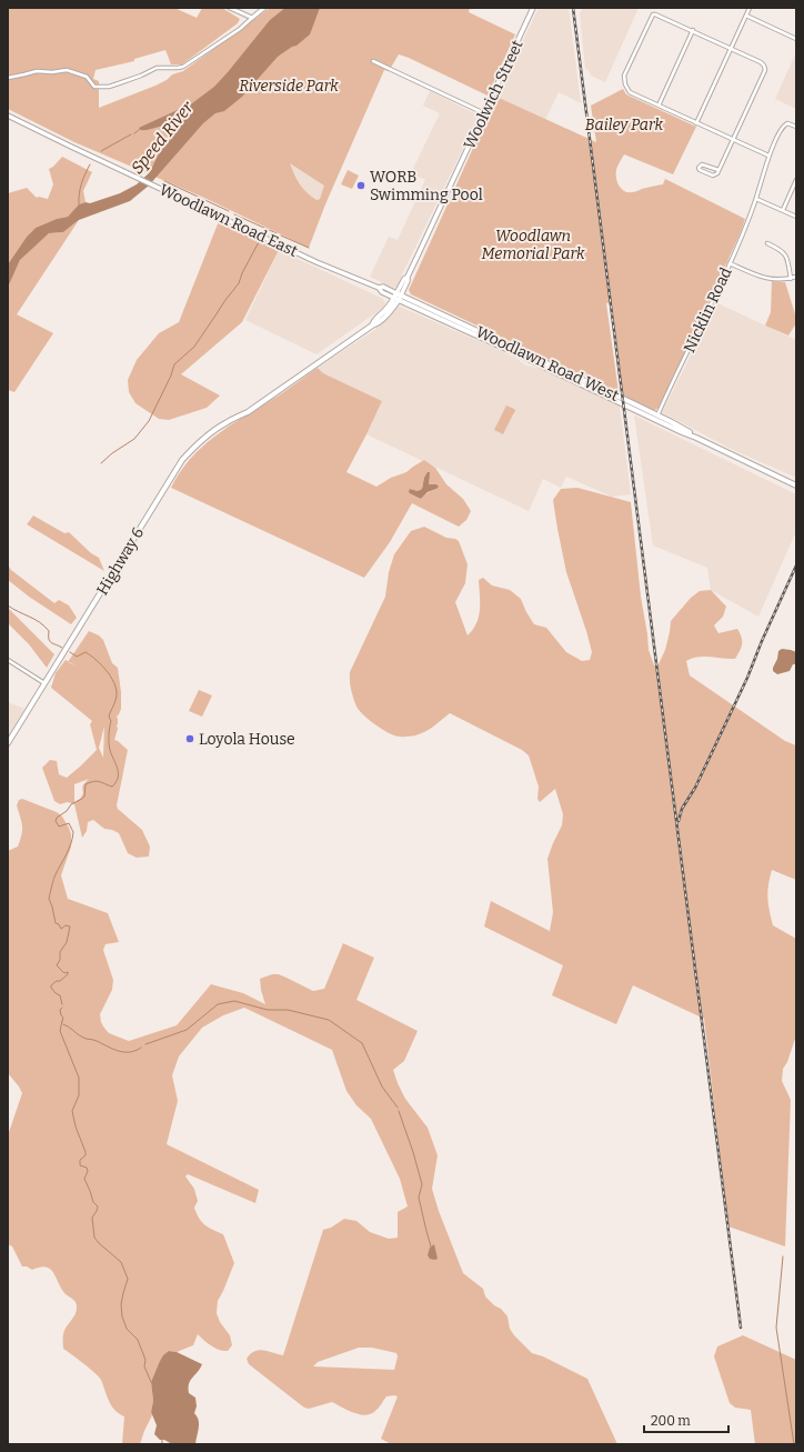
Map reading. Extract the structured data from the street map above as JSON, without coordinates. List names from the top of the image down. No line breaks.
{"streets":{"main road":["Woolwich Street","Woodlawn Road East","Woodlawn Road West","Highway 6"],"street":["Nicklin Road"]},"crossings":[["Woolwich Street","Woodlawn Road East"],["Woolwich Street","Woodlawn Road West"],["Woolwich Street","Highway 6"],["Woodlawn Road East","Woodlawn Road West"],["Nicklin Road","Woodlawn Road West"]],"water":["Speed River"],"parks":["Riverside Park","Bailey Park","Woodlawn Memorial Park"],"places":["WORB Swimming Pool","Loyola House"],"scale_bar":"200 m"}
